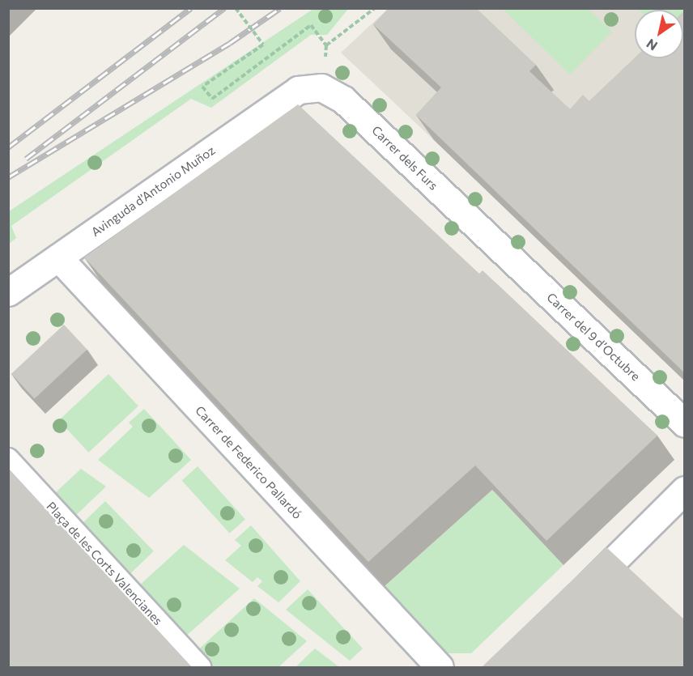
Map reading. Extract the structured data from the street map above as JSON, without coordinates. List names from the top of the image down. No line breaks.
{"streets":{"street":["Carrer dels Furs","Avinguda d’Antonio Muñoz","Carrer del 9 d’Octubre","Carrer de Federico Pallardó","Plaça de les Corts Valencianes"]},"crossings":[["Carrer dels Furs","Avinguda d’Antonio Muñoz"],["Carrer dels Furs","Carrer del 9 d’Octubre"],["Avinguda d’Antonio Muñoz","Carrer de Federico Pallardó"]],"north":"bottom left"}
